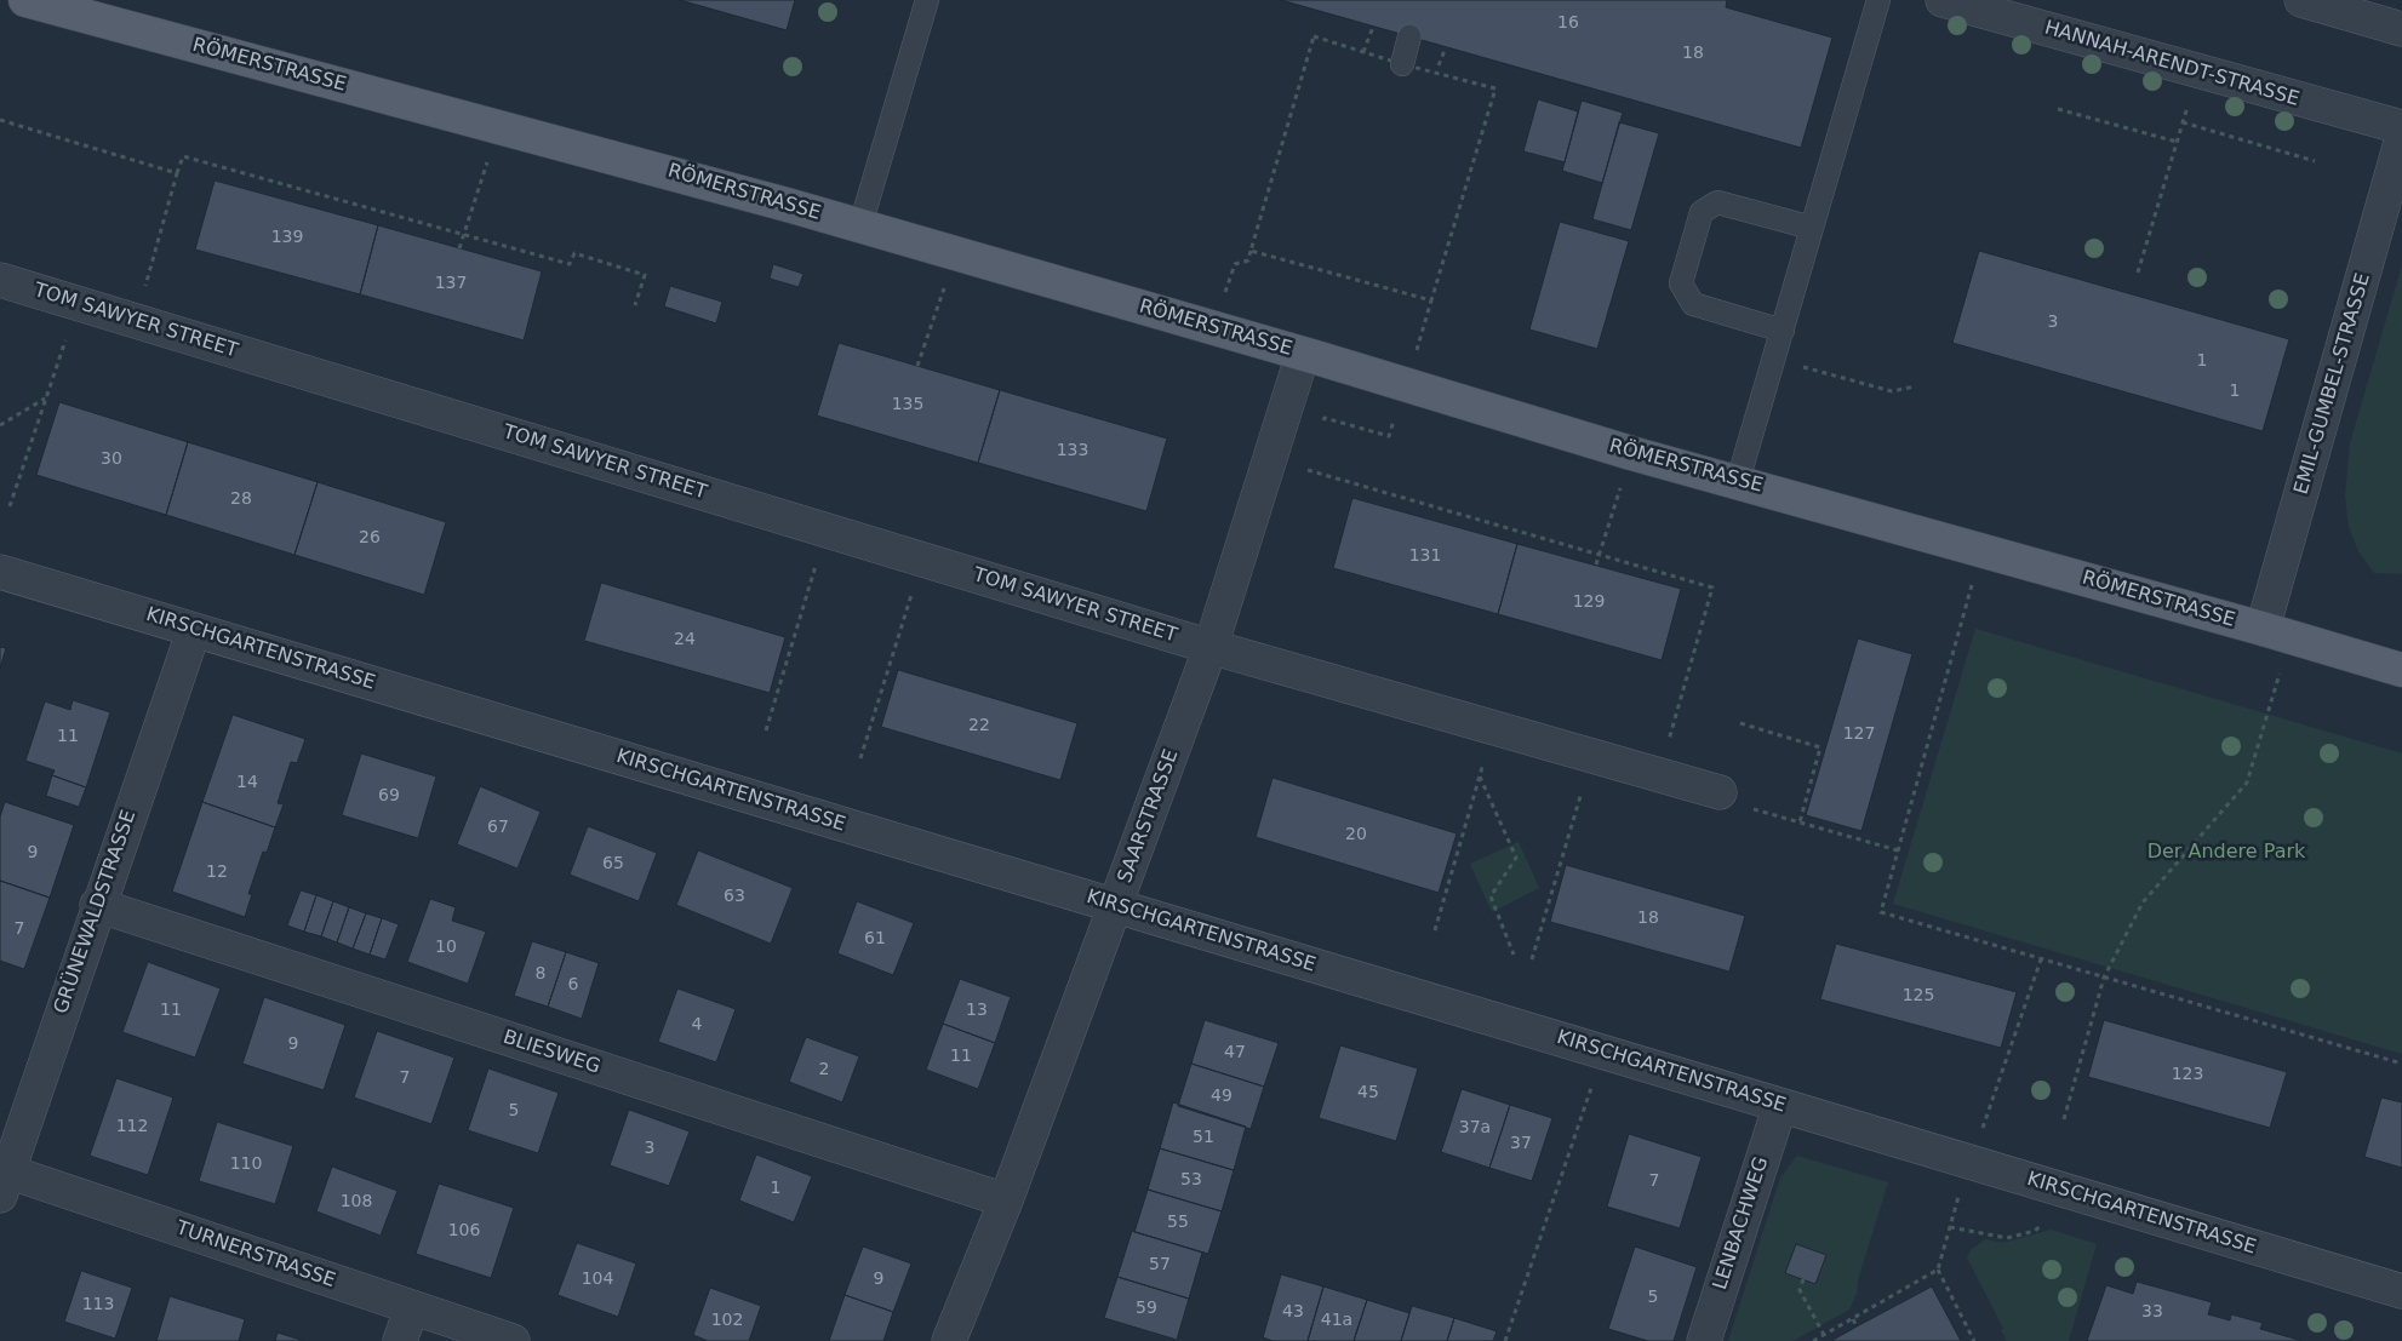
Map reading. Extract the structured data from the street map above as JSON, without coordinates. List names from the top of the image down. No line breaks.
{"streets":{"main road":["RÖMERSTRASSE"],"street":["HANNAH-ARENDT-STRASSE","TOM SAWYER STREET","EMIL-GUMBEL-STRASSE","KIRSCHGARTENSTRASSE","SAARSTRASSE","GRÜNEWALDSTRASSE","BLIESWEG","LENBACHWEG","TURNERSTRASSE"]},"crossings":[["RÖMERSTRASSE","EMIL-GUMBEL-STRASSE"],["RÖMERSTRASSE","SAARSTRASSE"],["TOM SAWYER STREET","SAARSTRASSE"],["KIRSCHGARTENSTRASSE","SAARSTRASSE"],["KIRSCHGARTENSTRASSE","GRÜNEWALDSTRASSE"],["KIRSCHGARTENSTRASSE","LENBACHWEG"],["SAARSTRASSE","BLIESWEG"],["GRÜNEWALDSTRASSE","BLIESWEG"],["GRÜNEWALDSTRASSE","TURNERSTRASSE"]],"parks":["Der Andere Park"],"house_numbers":["16","18","139","137","3","1","1","135","133","30","28","26","131","129","24","22","127","11","14","69","67","20","9","65","12","63","18","7","61","10","8","6","125","11","13","4","9","47","11","2","123","7","45","49","5","112","37a","51","37","3","110","53","7","1","108","55","106","57","104","9","5","113","59","43","33","102","41a"]}
